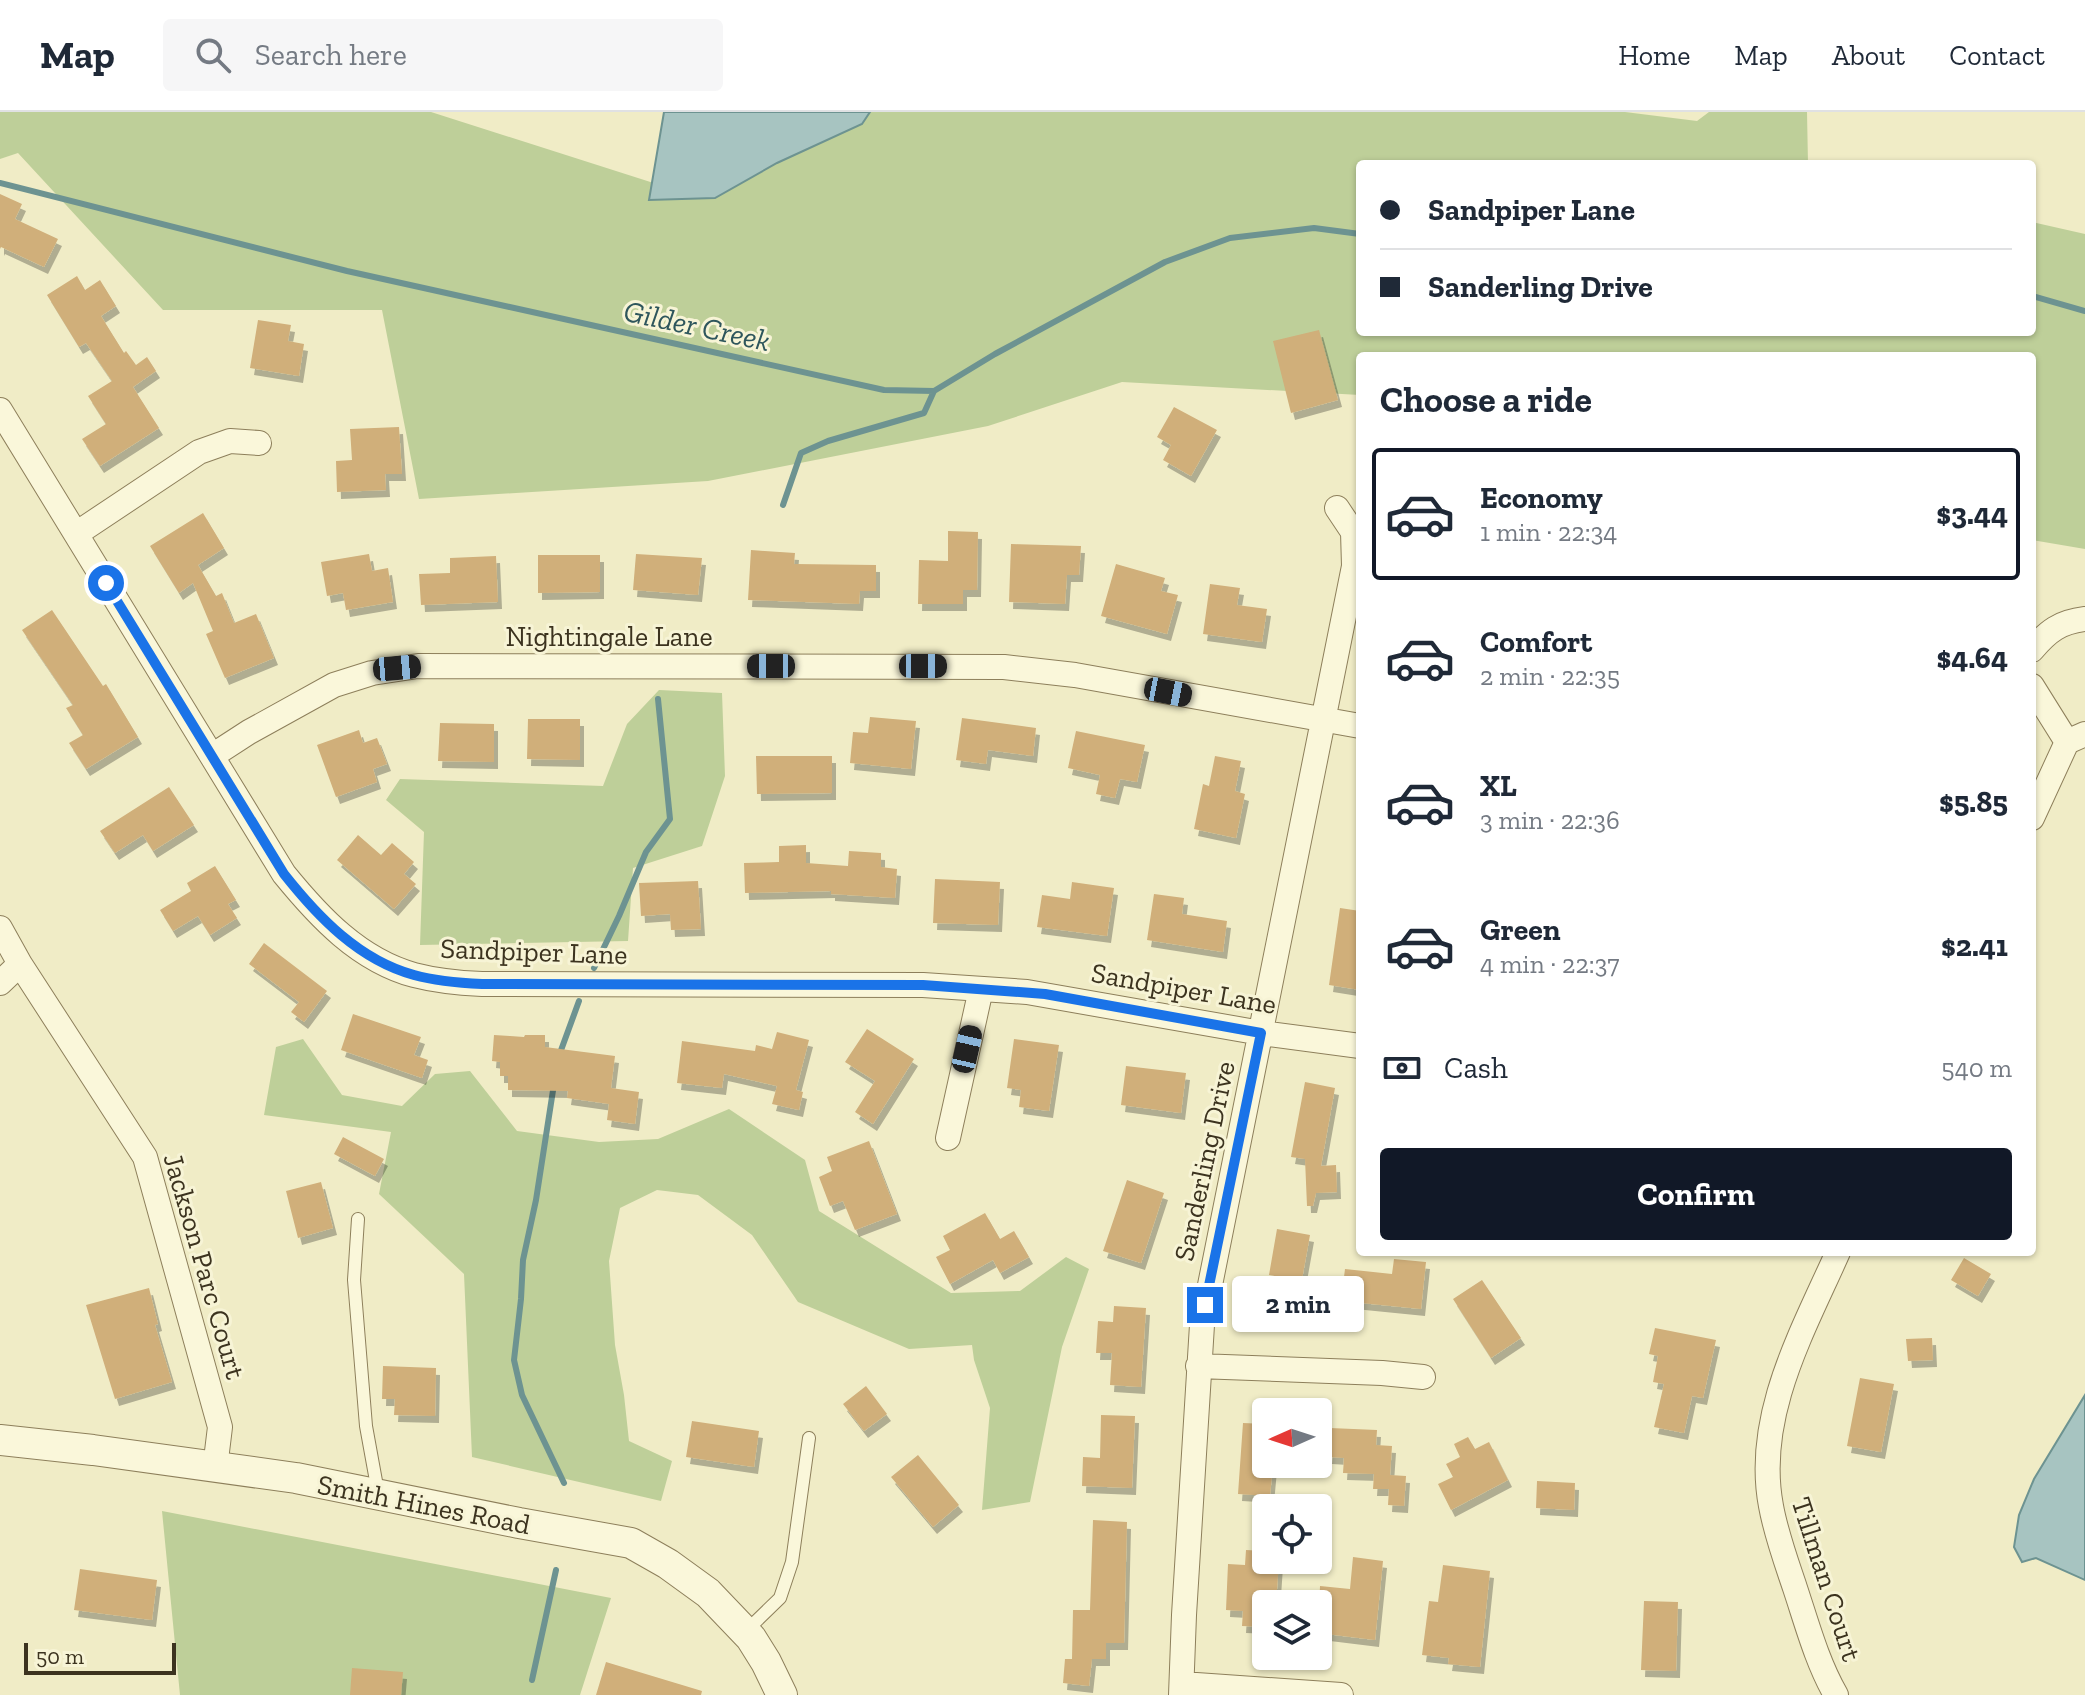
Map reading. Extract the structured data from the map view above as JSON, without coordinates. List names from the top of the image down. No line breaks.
{"streets":{"street":["Nightingale Lane","Sandpiper Lane","Sanderling Drive","Jackson Parc Court","Smith Hines Road","Tillman Court"]},"crossings":[["Nightingale Lane","Sandpiper Lane"],["Nightingale Lane","Sanderling Drive"],["Sandpiper Lane","Sanderling Drive"],["Jackson Parc Court","Smith Hines Road"]],"water":["Gilder Creek"],"scale_bar":"50 m","north":"left","page":{"header":"Map","search":"Search here","nav":["Home","Map","About","Contact"],"banner":["Sandpiper Lane","Sanderling Drive"],"heading":"Choose a ride","list":[{"name":"Economy","note":"1 min · 22:34","value":"$3.44"},{"name":"Comfort","note":"2 min · 22:35","value":"$4.64"},{"name":"XL","note":"3 min · 22:36","value":"$5.85"},{"name":"Green","note":"4 min · 22:37","value":"$2.41"}],"pay":["Cash","540 m"],"buttons":"Confirm","bubble":"2 min","scale":"50 m"}}
